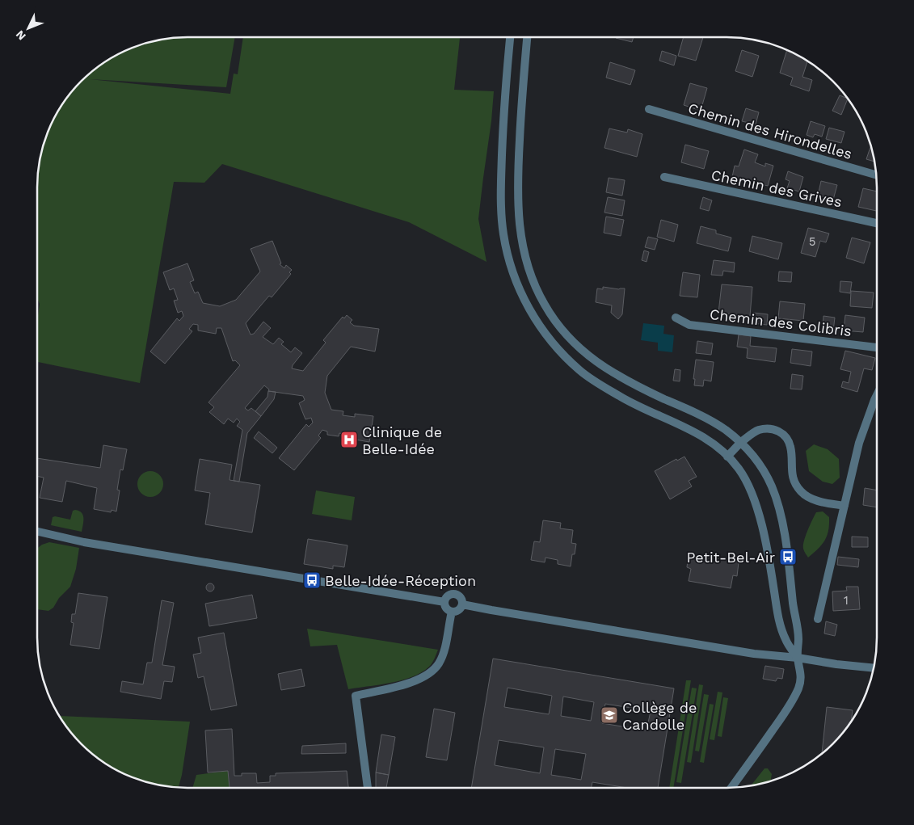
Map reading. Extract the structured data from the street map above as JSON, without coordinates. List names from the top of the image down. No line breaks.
{"streets":{"street":["Chemin des Hirondelles","Chemin des Grives","Chemin des Colibris"]},"places":{"hospital":["Clinique de Belle-Idée"],"bus stop":["Petit-Bel-Air","Belle-Idée-Réception"],"school or university":["Collège de Candolle"]},"house_numbers":["5","1"],"north":"bottom left"}
